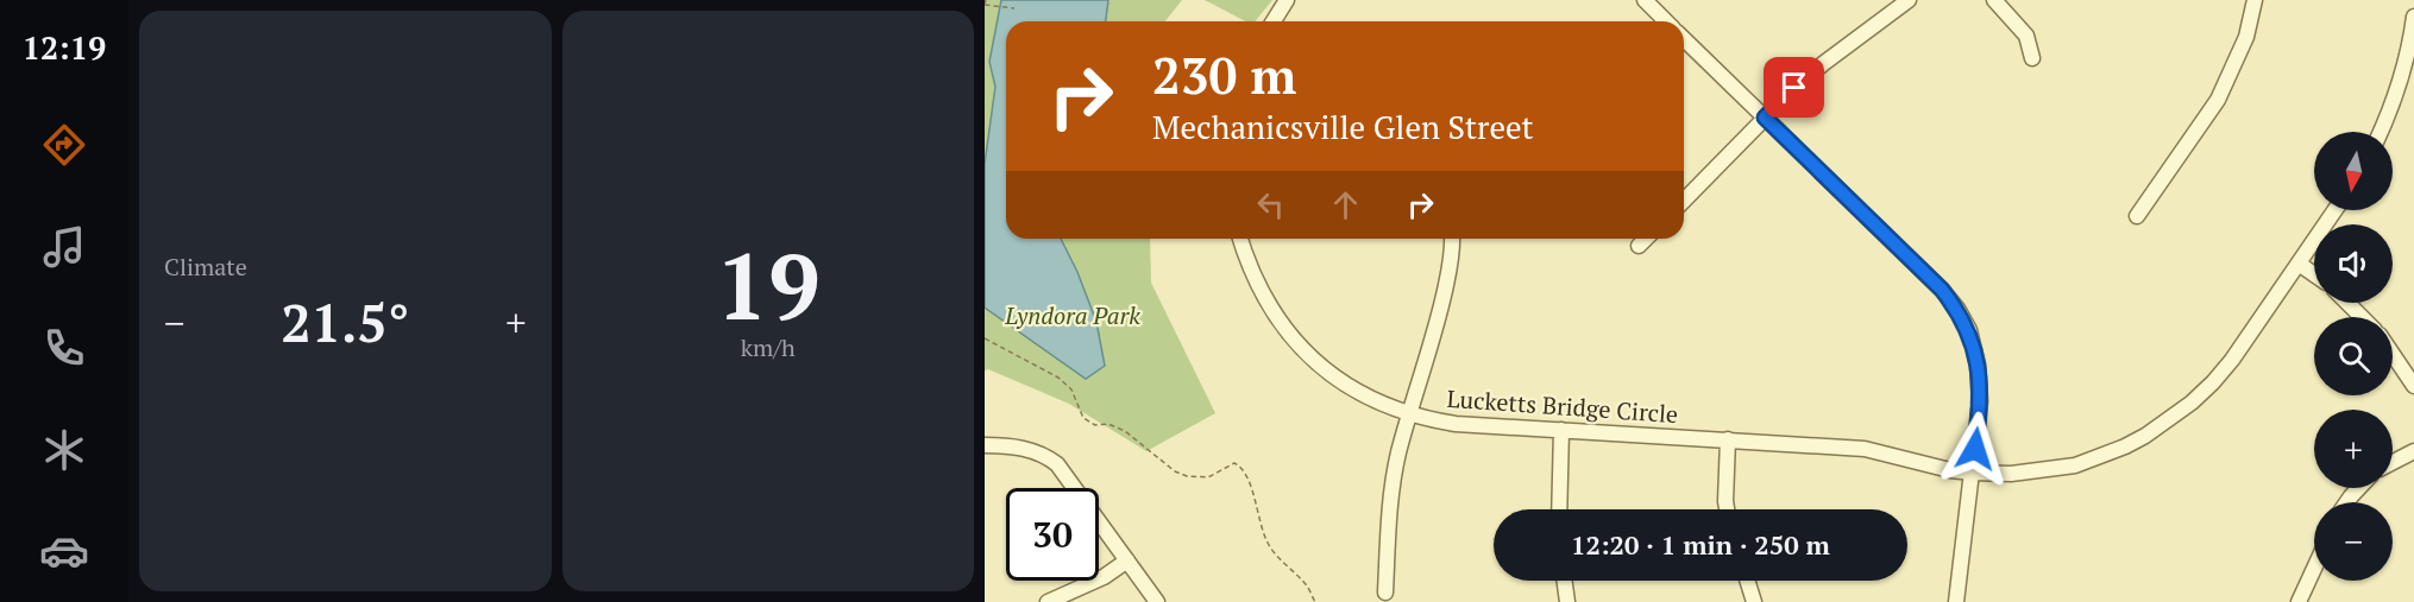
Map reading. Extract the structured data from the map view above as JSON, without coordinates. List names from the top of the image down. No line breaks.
{"streets":{"street":["Lucketts Bridge Circle"]},"parks":["Lyndora Park"],"north":"bottom","page":{"tabs":"12:19","tile":["Climate",["19","km/h"]],"turn":["230 m","Mechanicsville Glen Street"],"map_buttons":["+","−"],"heat":["−","21.5°","+"],"limit":"30","trip":"12:20 · 1 min · 250 m"}}
